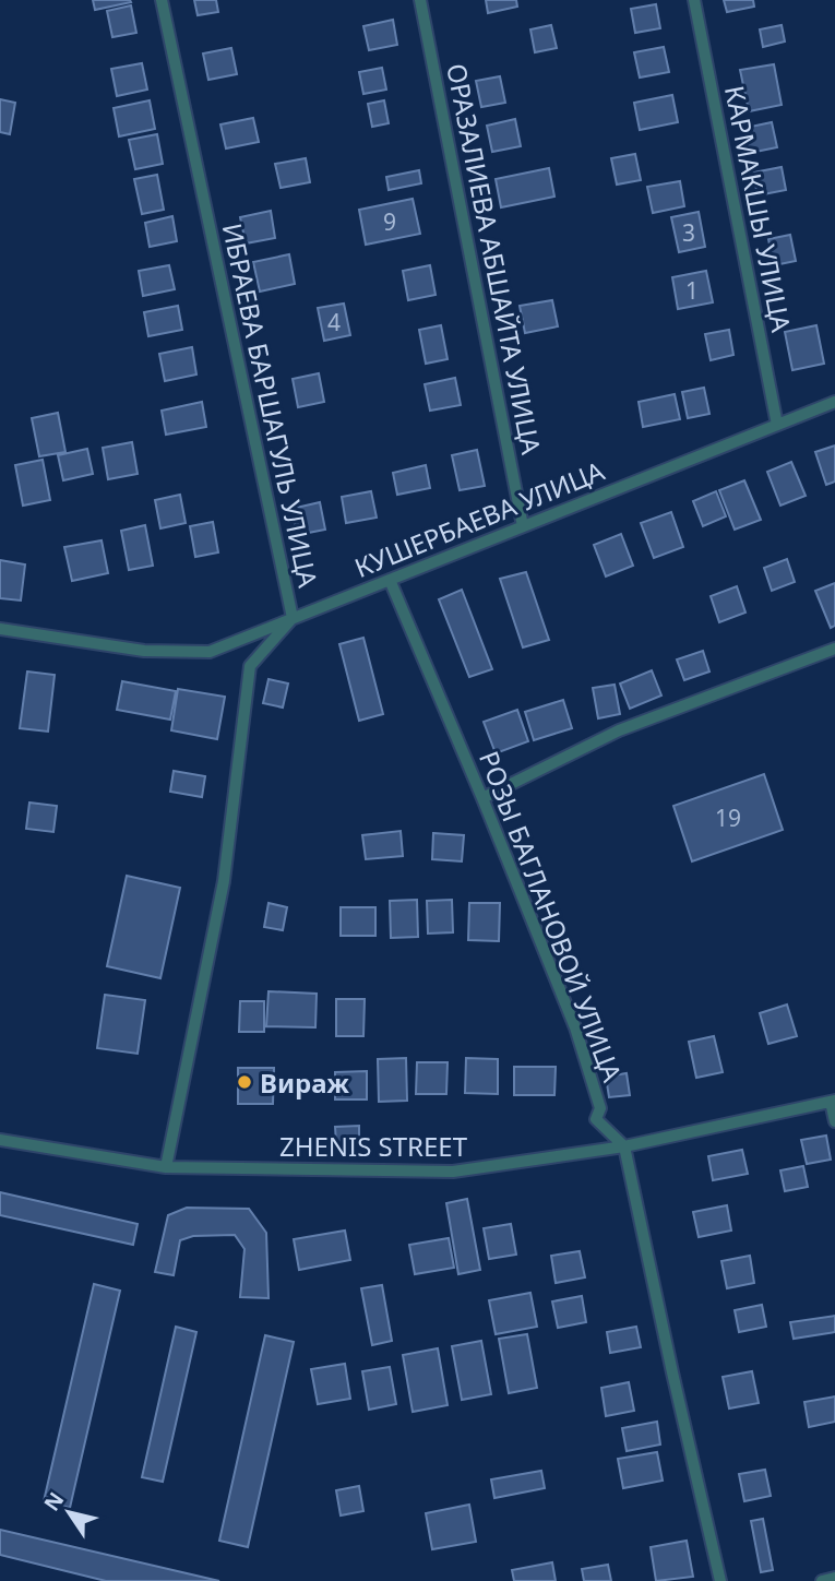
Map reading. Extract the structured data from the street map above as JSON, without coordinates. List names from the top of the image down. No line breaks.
{"streets":{"street":["КАРМАКШЫ УЛИЦА","ОРАЗАЛИЕВА АБШАЙТА УЛИЦА","ИБРАЕВА БАРШАГУЛЬ УЛИЦА","КУШЕРБАЕВА УЛИЦА","РОЗЫ БАГЛАНОВОЙ УЛИЦА","ZHENIS STREET"]},"crossings":[["КАРМАКШЫ УЛИЦА","КУШЕРБАЕВА УЛИЦА"],["ОРАЗАЛИЕВА АБШАЙТА УЛИЦА","КУШЕРБАЕВА УЛИЦА"],["ИБРАЕВА БАРШАГУЛЬ УЛИЦА","КУШЕРБАЕВА УЛИЦА"],["ИБРАЕВА БАРШАГУЛЬ УЛИЦА","ZHENIS STREET"],["КУШЕРБАЕВА УЛИЦА","РОЗЫ БАГЛАНОВОЙ УЛИЦА"],["РОЗЫ БАГЛАНОВОЙ УЛИЦА","ZHENIS STREET"]],"places":["Вираж"],"house_numbers":["9","3","1","4","19"],"north":"top left"}
